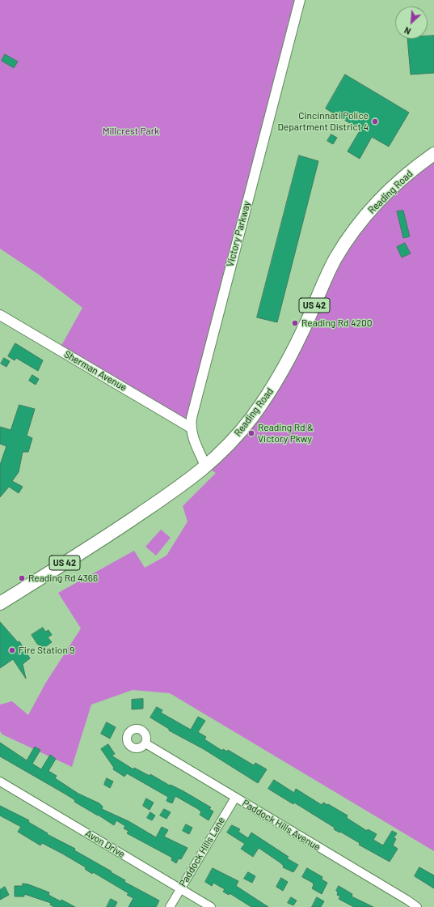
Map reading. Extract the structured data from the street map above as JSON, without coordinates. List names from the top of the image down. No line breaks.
{"streets":{"main road":["Reading Road","US 42"],"street":["Victory Parkway","Sherman Avenue","Paddock Hills Avenue","Avon Drive","Paddock Hills Lane"]},"crossings":[["Reading Road","Victory Parkway"],["Victory Parkway","Sherman Avenue"],["Paddock Hills Avenue","Paddock Hills Lane"],["Avon Drive","Paddock Hills Lane"]],"parks":["Millcrest Park"],"places":["Cincinnati Police Department District 4","Reading Rd 4200","Reading Rd & Victory Pkwy","Reading Rd 4366","Fire Station 9"],"north":"bottom left"}
